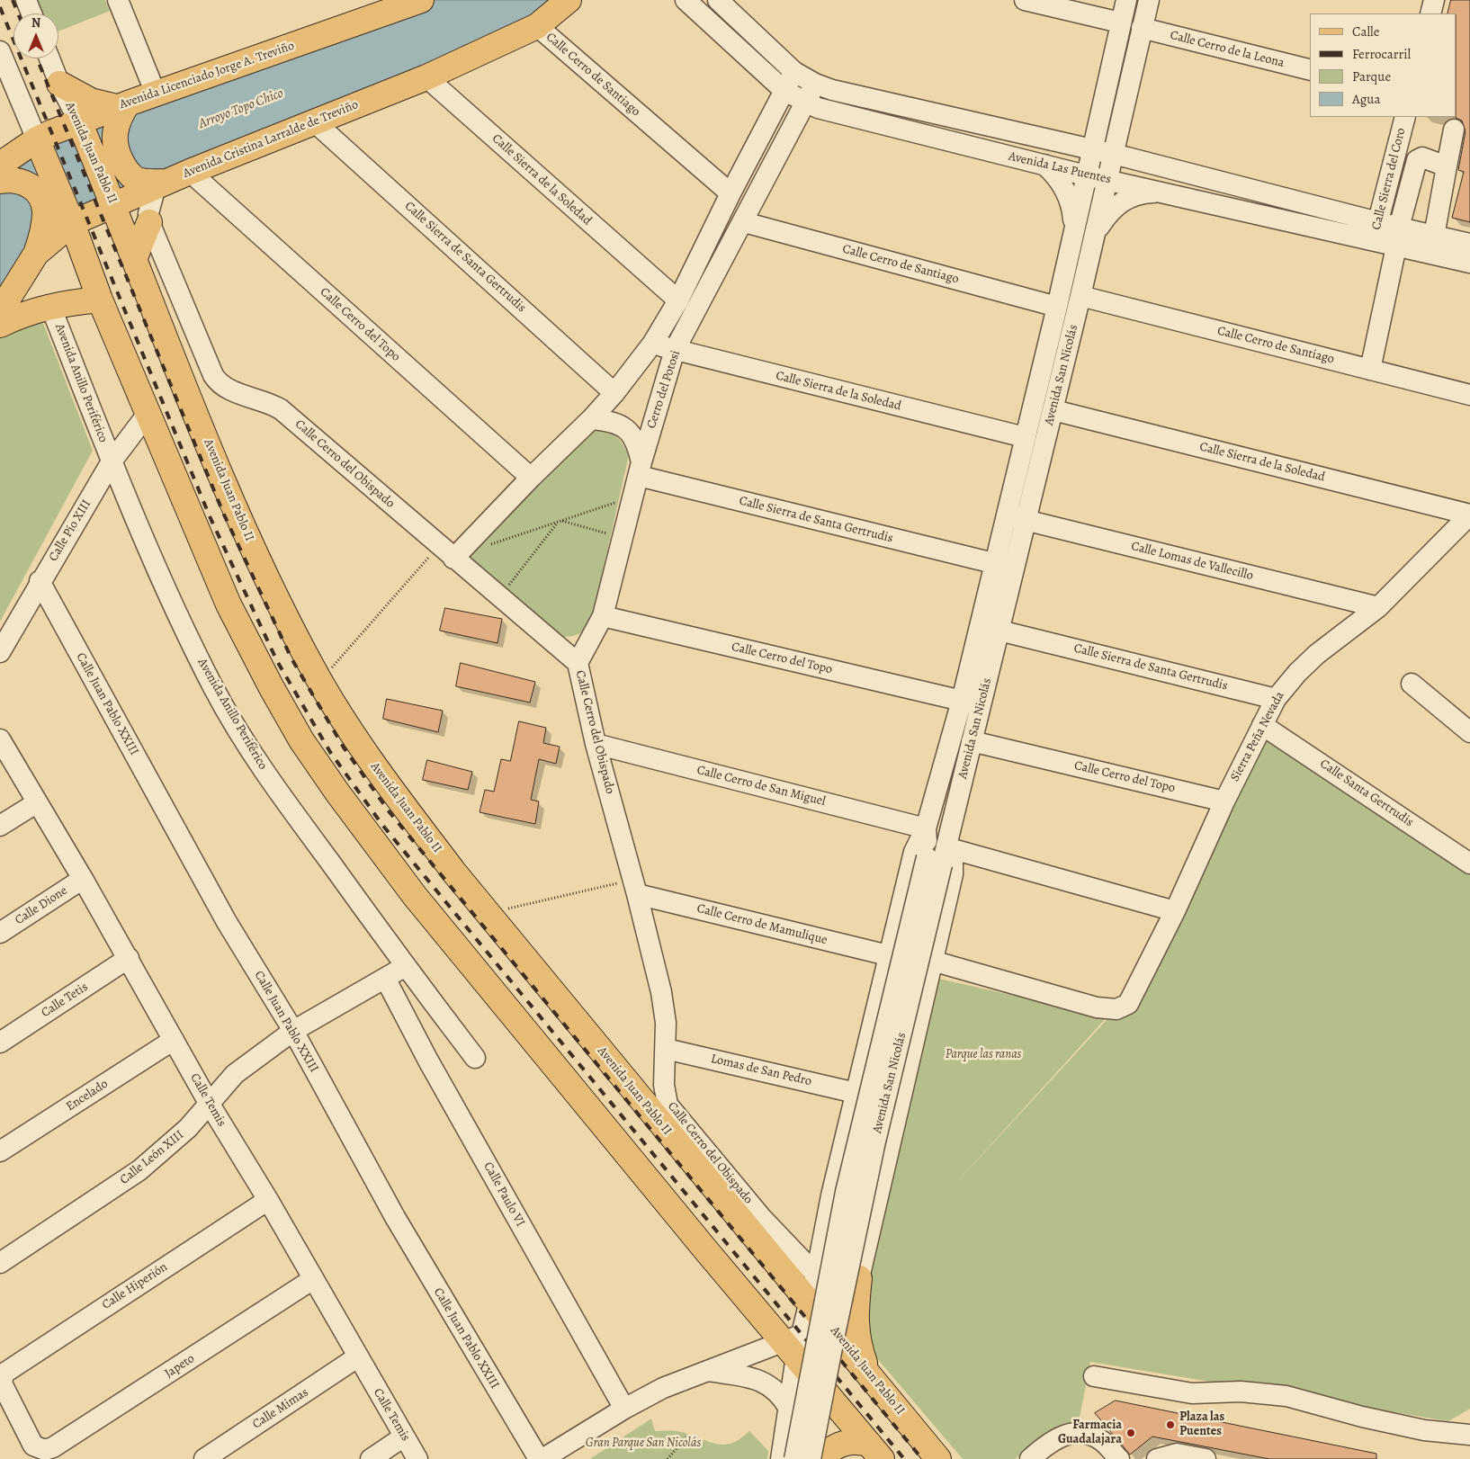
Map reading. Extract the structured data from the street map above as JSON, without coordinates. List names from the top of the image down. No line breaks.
{"streets":{"main road":["Avenida Licenciado Jorge A. Treviño","Avenida Cristina Larralde de Treviño","Avenida Juan Pablo II"],"street":["Calle Cerro de la Leona","Calle Cerro de Santiago","Avenida Las Puentes","Calle Sierra del Coro","Calle Sierra de la Soledad","Calle Sierra de Santa Gertrudis","Calle Cerro del Topo","Avenida San Nicolás","Avenida Anillo Periférico","Cerro del Potosi","Calle Cerro del Obispado","Calle Pío XIII","Calle Lomas de Vallecillo","Calle Juan Pablo XXIII","Sierra Peña Nevada","Calle Cerro de San Miguel","Calle Santa Gertrudis","Calle Dione","Calle Cerro de Mamulique","Calle Tetis","Lomas de San Pedro","Encelado","Calle Temis","Calle León XIII","Calle Paulo VI","Calle Hiperión","Japeto","Calle Mimas"]},"crossings":[["Calle Cerro de la Leona","Avenida San Nicolás"],["Calle Cerro de Santiago","Avenida Cristina Larralde de Treviño"],["Calle Cerro de Santiago","Avenida San Nicolás"],["Calle Cerro de Santiago","Cerro del Potosi"],["Avenida Licenciado Jorge A. Treviño","Avenida Juan Pablo II"],["Avenida Cristina Larralde de Treviño","Avenida Juan Pablo II"],["Avenida Cristina Larralde de Treviño","Calle Sierra de la Soledad"],["Avenida Cristina Larralde de Treviño","Calle Sierra de Santa Gertrudis"],["Avenida Cristina Larralde de Treviño","Calle Cerro del Topo"],["Avenida Cristina Larralde de Treviño","Calle Cerro del Obispado"],["Avenida Las Puentes","Calle Sierra del Coro"],["Avenida Las Puentes","Avenida San Nicolás"],["Avenida Las Puentes","Cerro del Potosi"],["Calle Sierra de la Soledad","Avenida San Nicolás"],["Calle Sierra de la Soledad","Cerro del Potosi"],["Calle Sierra de la Soledad","Sierra Peña Nevada"],["Calle Sierra de Santa Gertrudis","Avenida San Nicolás"],["Calle Sierra de Santa Gertrudis","Cerro del Potosi"],["Calle Sierra de Santa Gertrudis","Sierra Peña Nevada"],["Calle Cerro del Topo","Avenida San Nicolás"],["Calle Cerro del Topo","Cerro del Potosi"],["Calle Cerro del Topo","Sierra Peña Nevada"],["Avenida San Nicolás","Calle Lomas de Vallecillo"],["Avenida San Nicolás","Calle Cerro de San Miguel"],["Avenida Anillo Periférico","Calle Pío XIII"],["Avenida Anillo Periférico","Calle León XIII"],["Cerro del Potosi","Calle Cerro del Obispado"],["Calle Cerro del Obispado","Calle Cerro de San Miguel"],["Calle Cerro del Obispado","Calle Cerro de Mamulique"],["Calle Cerro del Obispado","Lomas de San Pedro"],["Calle Pío XIII","Calle Juan Pablo XXIII"],["Calle Lomas de Vallecillo","Sierra Peña Nevada"],["Calle Juan Pablo XXIII","Calle León XIII"],["Sierra Peña Nevada","Calle Santa Gertrudis"],["Calle Dione","Calle Temis"],["Calle Tetis","Calle Temis"],["Encelado","Calle Temis"],["Calle Temis","Calle León XIII"],["Calle Temis","Calle Hiperión"],["Calle Temis","Japeto"],["Calle Temis","Calle Mimas"],["Calle León XIII","Calle Paulo VI"],["Calle Hiperión","Japeto"]],"water":["Arroyo Topo Chico"],"parks":["Parque las ranas","Gran Parque San Nicolás"],"places":["Plaza las Puentes","Farmacia Guadalajara"],"legend":["Calle","Ferrocarril","Parque","Agua"],"north":"top"}
